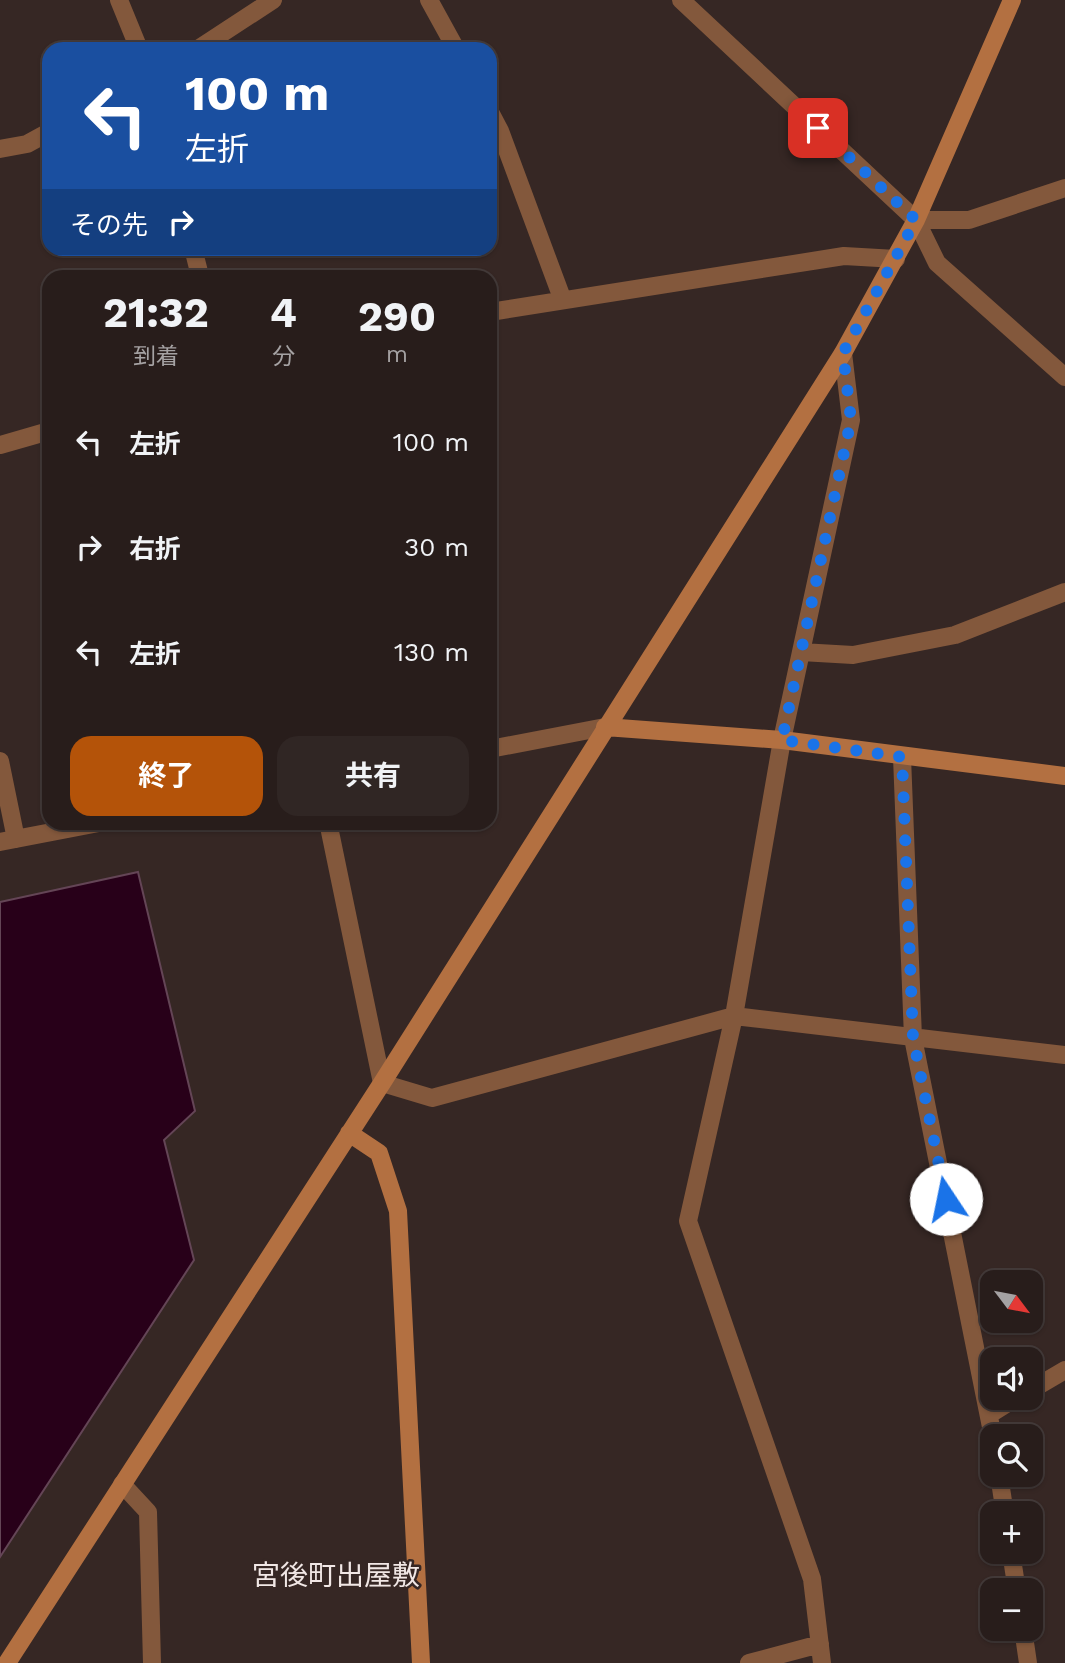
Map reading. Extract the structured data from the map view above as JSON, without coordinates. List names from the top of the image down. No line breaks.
{"districts":["宮後町出屋敷"],"north":"bottom right","page":{"turn":["100 m","左折"],"then":"その先","eta":["21:32","到着","4","分","290","m"],"list":[{"name":"左折","value":"100 m"},{"name":"右折","value":"30 m"},{"name":"左折","value":"130 m"}],"buttons":["終了","共有"],"map_buttons":["+","−"]}}
